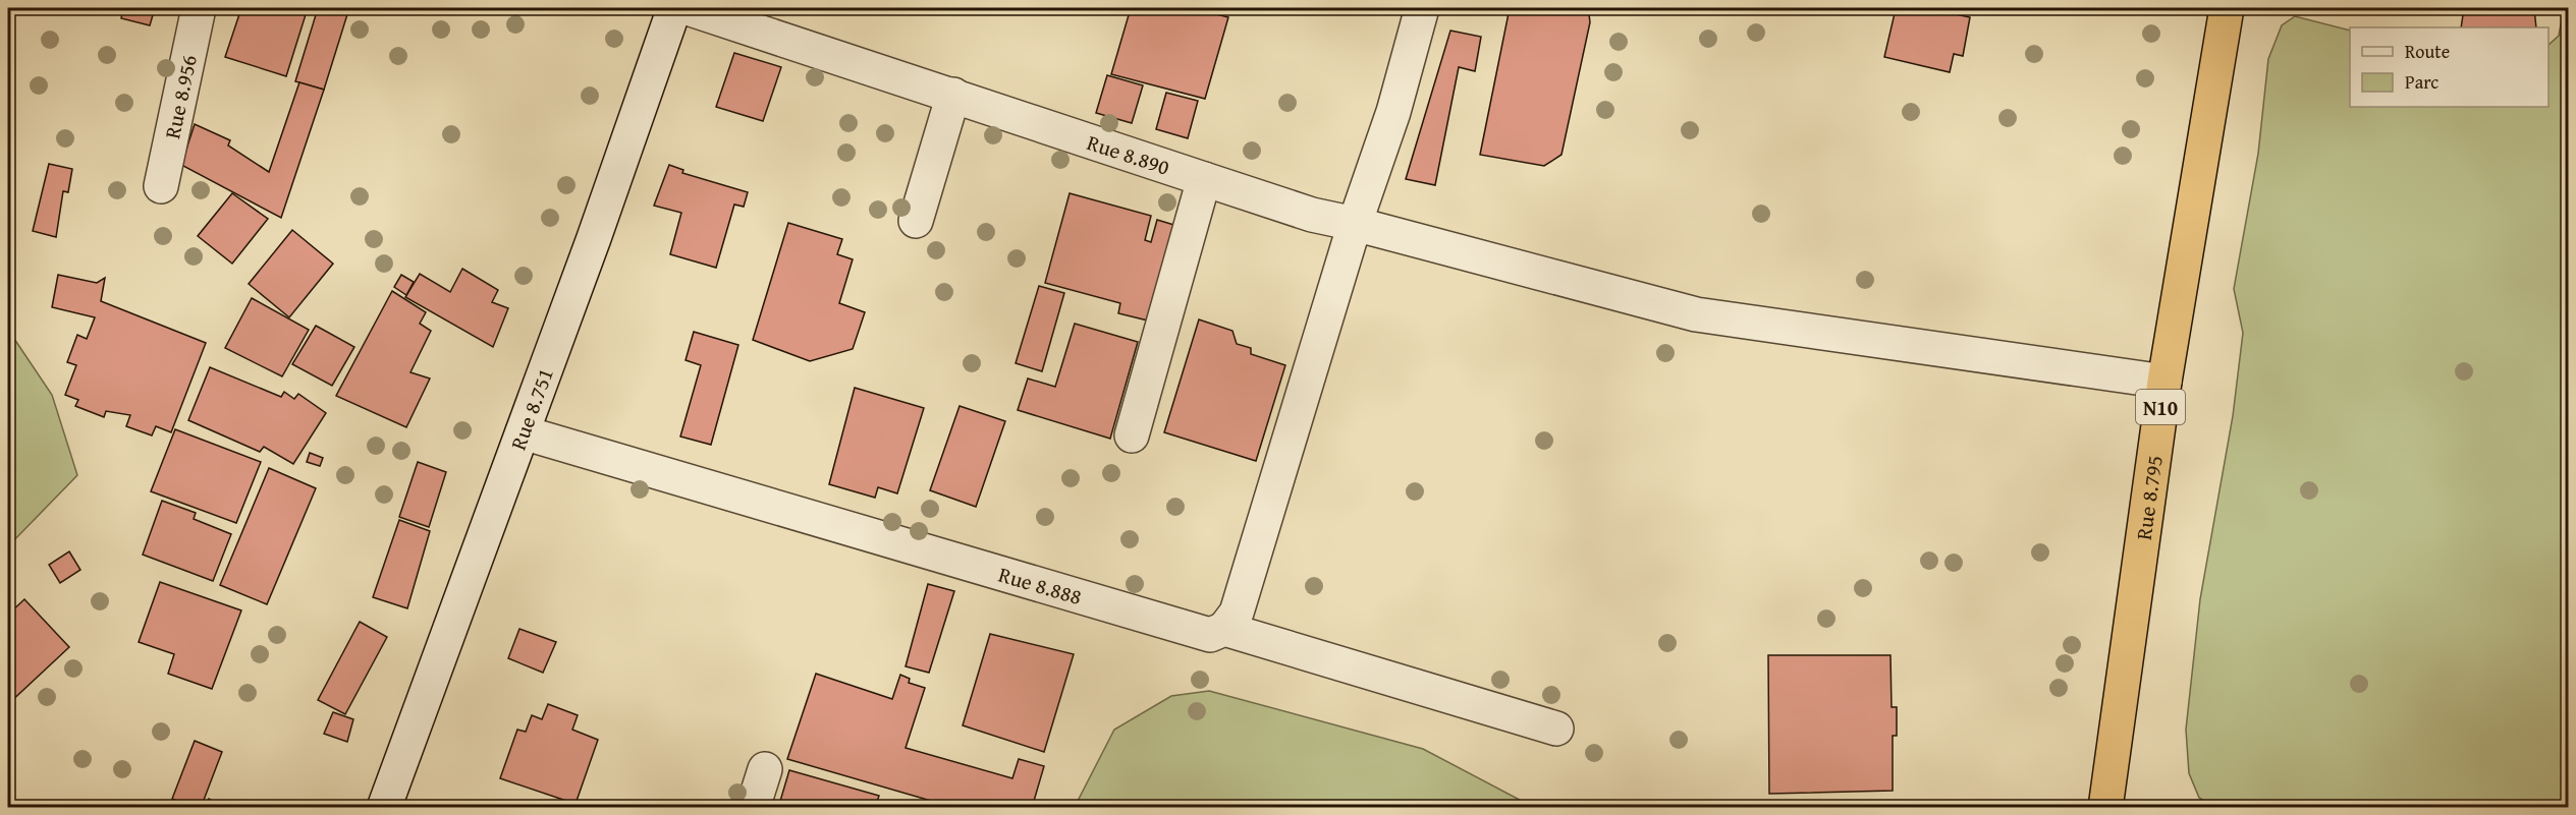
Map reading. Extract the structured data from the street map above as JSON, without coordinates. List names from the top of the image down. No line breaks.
{"streets":{"highway":["N10","Rue 8.795"],"street":["Rue 8.956","Rue 8.890","Rue 8.751","Rue 8.888"]},"crossings":[["Rue 8.890","Rue 8.795"],["Rue 8.751","Rue 8.888"]],"legend":["Route","Parc"]}
